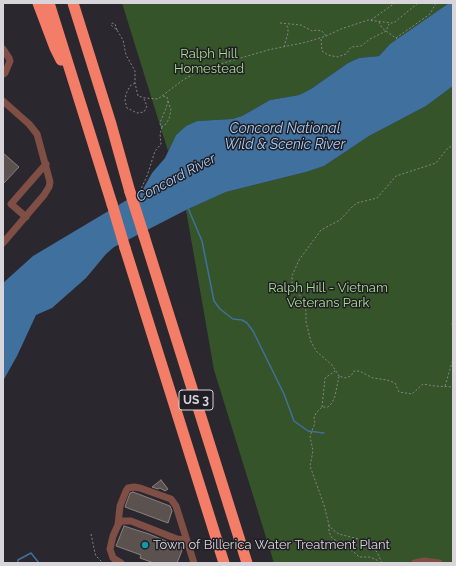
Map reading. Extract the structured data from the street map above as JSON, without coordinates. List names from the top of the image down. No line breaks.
{"streets":{"highway":["US 3"]},"water":["Concord National Wild & Scenic River","Concord River"],"parks":["Ralph Hill Homestead","Ralph Hill - Vietnam Veterans Park"],"places":["Town of Billerica Water Treatment Plant"]}
